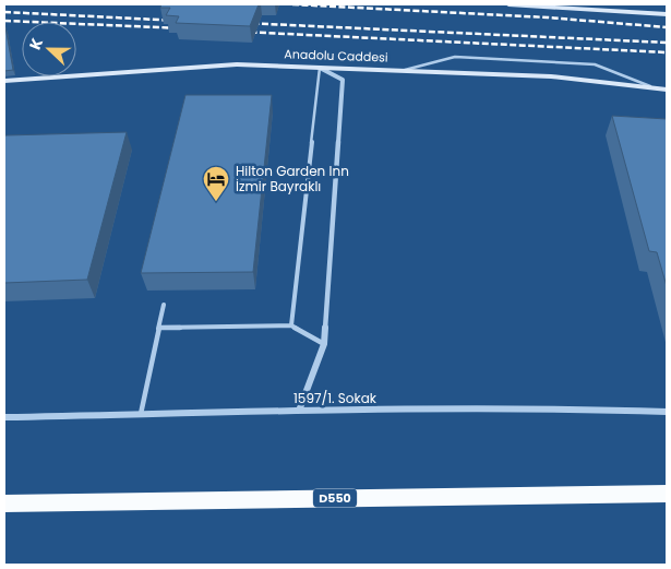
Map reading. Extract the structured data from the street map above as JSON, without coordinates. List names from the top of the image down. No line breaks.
{"streets":{"highway":["D550"],"main road":["Anadolu Caddesi"],"street":["1597/1. Sokak"]},"places":{"hotel":["Hilton Garden Inn İzmir Bayraklı"]},"north":"left"}
